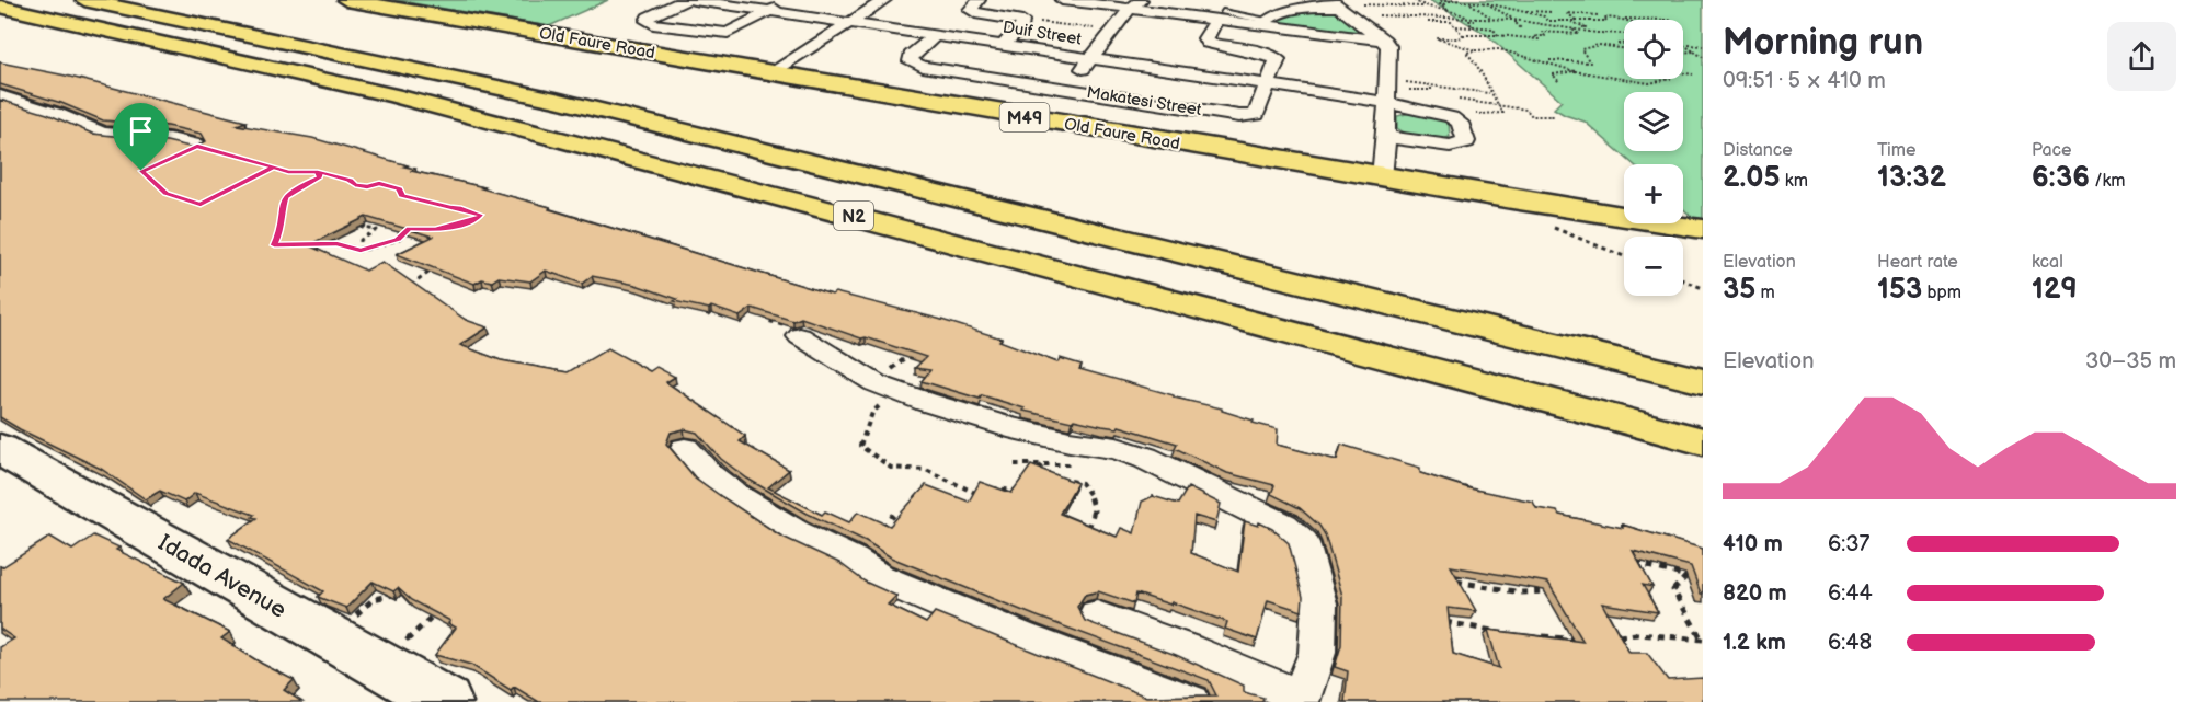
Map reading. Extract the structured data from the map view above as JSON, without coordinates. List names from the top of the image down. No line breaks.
{"streets":{"main road":["Old Faure Road","M49","N2"],"street":["Duif Street","Makatesi Street","Idada Avenue"]},"crossings":[["Duif Street","Makatesi Street"]],"page":{"heading":["Morning run","09:51 · 5 × 410 m"],"map_buttons":["+","−"],"stats":[["Distance","2.05 km"],["Time","13:32"],["Pace","6:36 /km"],["Elevation","35 m"],["Heart rate","153 bpm"],["kcal","129"]],"chart":["Elevation","30–35 m"],"list":[{"name":"410 m","note":"6:37"},{"name":"820 m","note":"6:44"},{"name":"1.2 km","note":"6:48"}]}}
